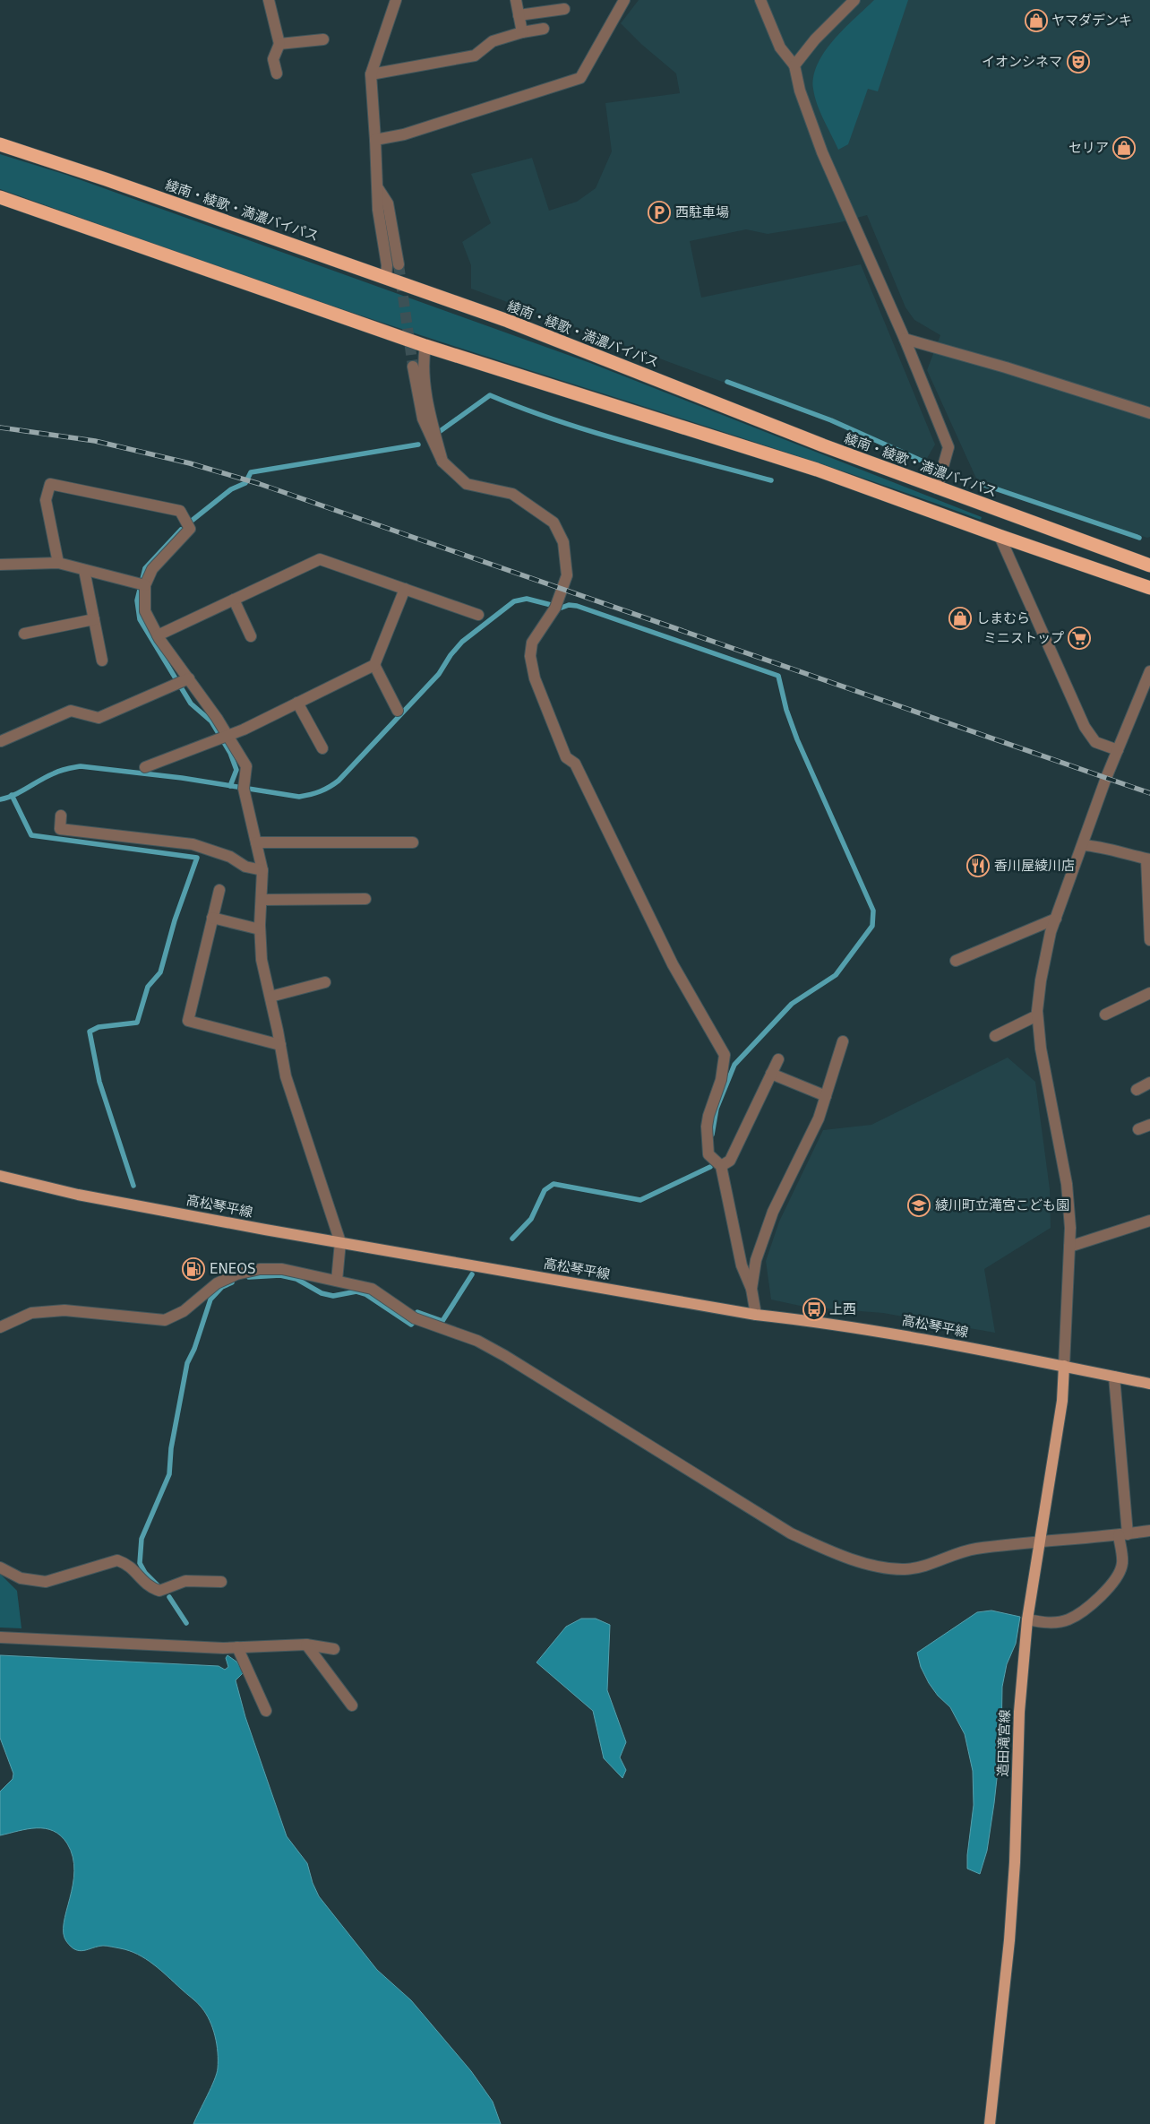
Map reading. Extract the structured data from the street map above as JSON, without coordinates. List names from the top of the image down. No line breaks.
{"streets":{"highway":["綾南・綾歌・満濃バイパス"],"main road":["高松琴平線","造田滝宮線"]},"crossings":[["高松琴平線","造田滝宮線"]],"places":{"shop":["ヤマダデンキ","セリア","しまむら"],"theatre":["イオンシネマ"],"parking":["西駐車場"],"supermarket":["ミニストップ"],"restaurant":["香川屋綾川店"],"school or university":["綾川町立滝宮こども園"],"fuel station":["ENEOS"],"bus stop":["上西"]}}
